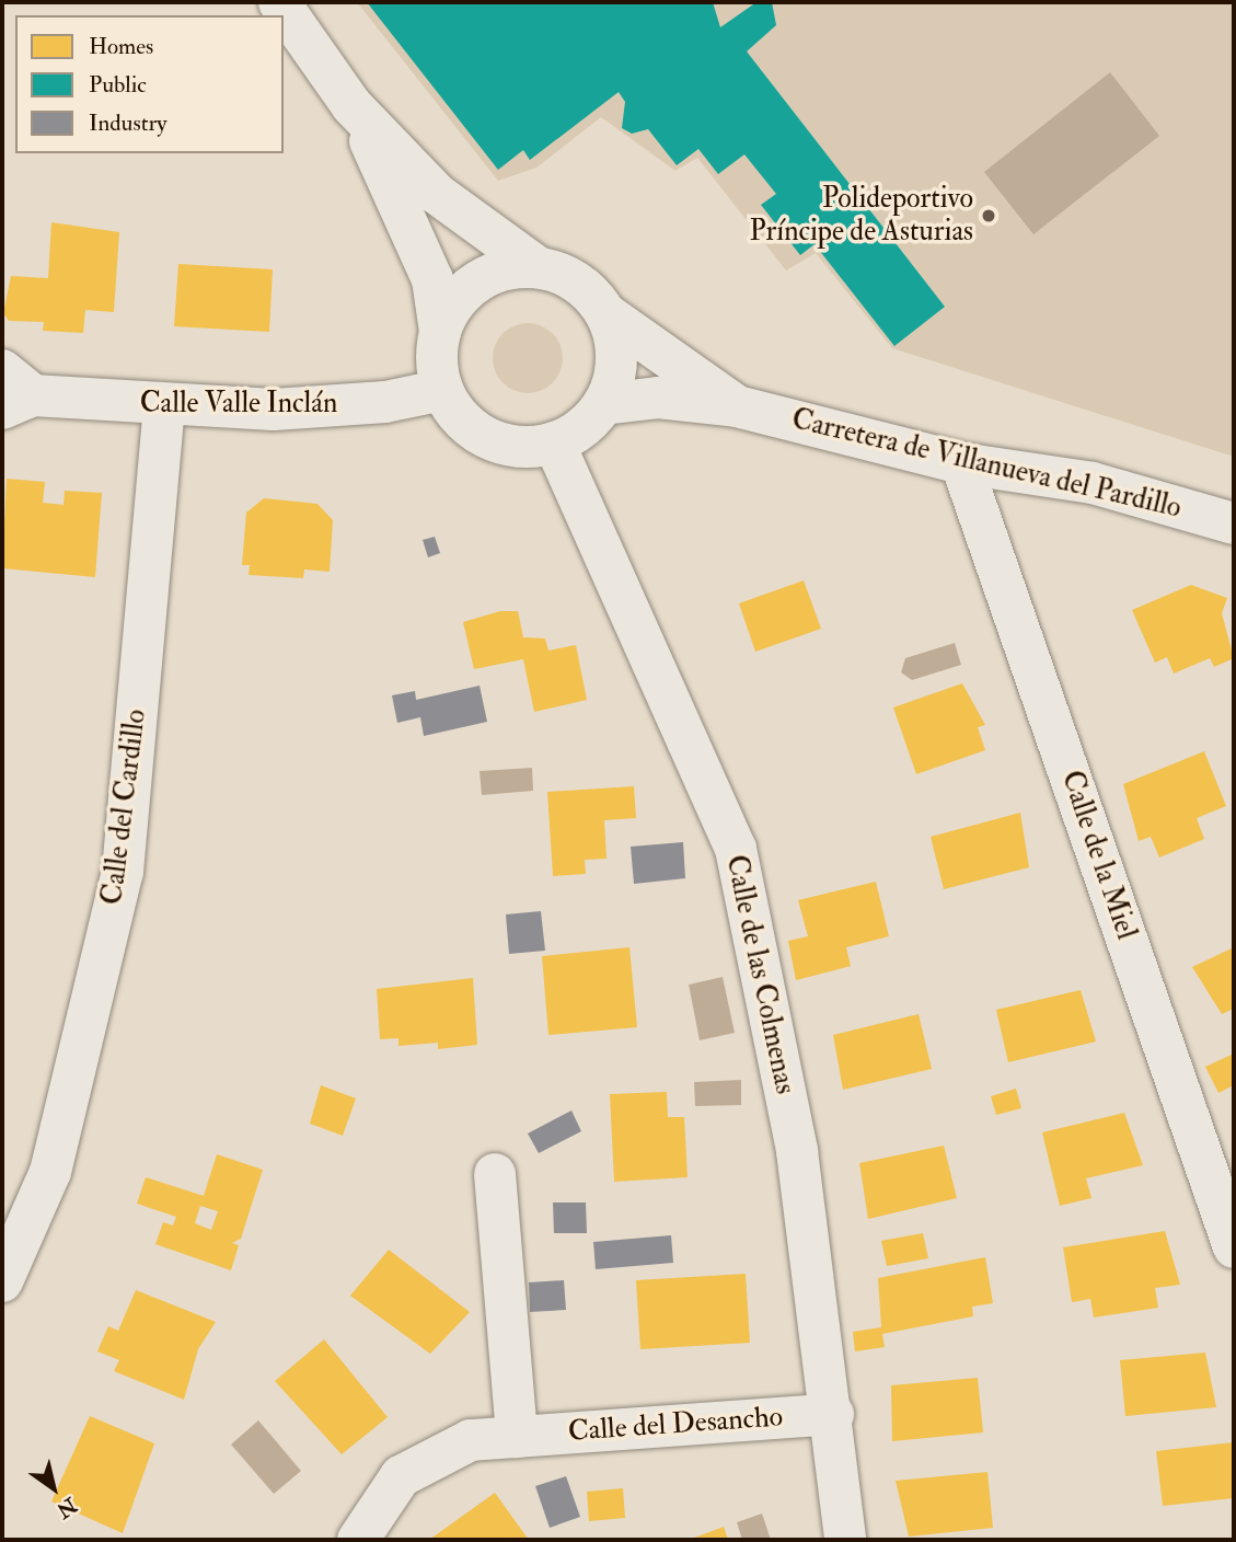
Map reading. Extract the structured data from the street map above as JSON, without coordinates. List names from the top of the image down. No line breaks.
{"streets":{"street":["Calle Valle Inclán","Carretera de Villanueva del Pardillo","Calle del Cardillo","Calle de la Miel","Calle de las Colmenas","Calle del Desancho"]},"crossings":[["Calle Valle Inclán","Carretera de Villanueva del Pardillo"],["Calle Valle Inclán","Calle del Cardillo"],["Calle Valle Inclán","Calle de las Colmenas"],["Carretera de Villanueva del Pardillo","Calle de la Miel"],["Carretera de Villanueva del Pardillo","Calle de las Colmenas"],["Calle de las Colmenas","Calle del Desancho"]],"places":["Polideportivo Príncipe de Asturias"],"legend":["Homes","Public","Industry"],"north":"bottom right"}
